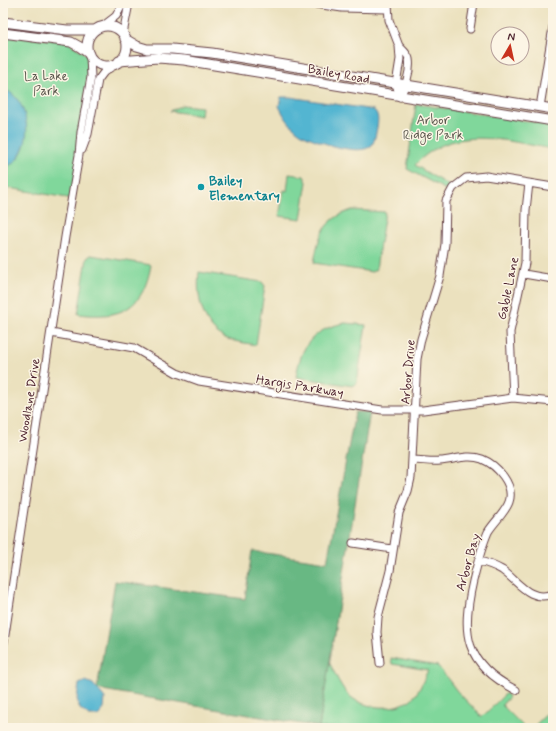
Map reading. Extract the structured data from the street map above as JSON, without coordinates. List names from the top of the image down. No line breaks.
{"streets":{"main road":["Bailey Road"],"street":["Gable Lane","Arbor Drive","Hargis Parkway","Woodlane Drive","Arbor Bay"]},"crossings":[["Bailey Road","Woodlane Drive"],["Gable Lane","Arbor Drive"],["Gable Lane","Hargis Parkway"],["Arbor Drive","Hargis Parkway"],["Arbor Drive","Arbor Bay"],["Hargis Parkway","Woodlane Drive"]],"parks":["La Lake Park","Arbor Ridge Park"],"places":["Bailey Elementary"],"north":"top"}
